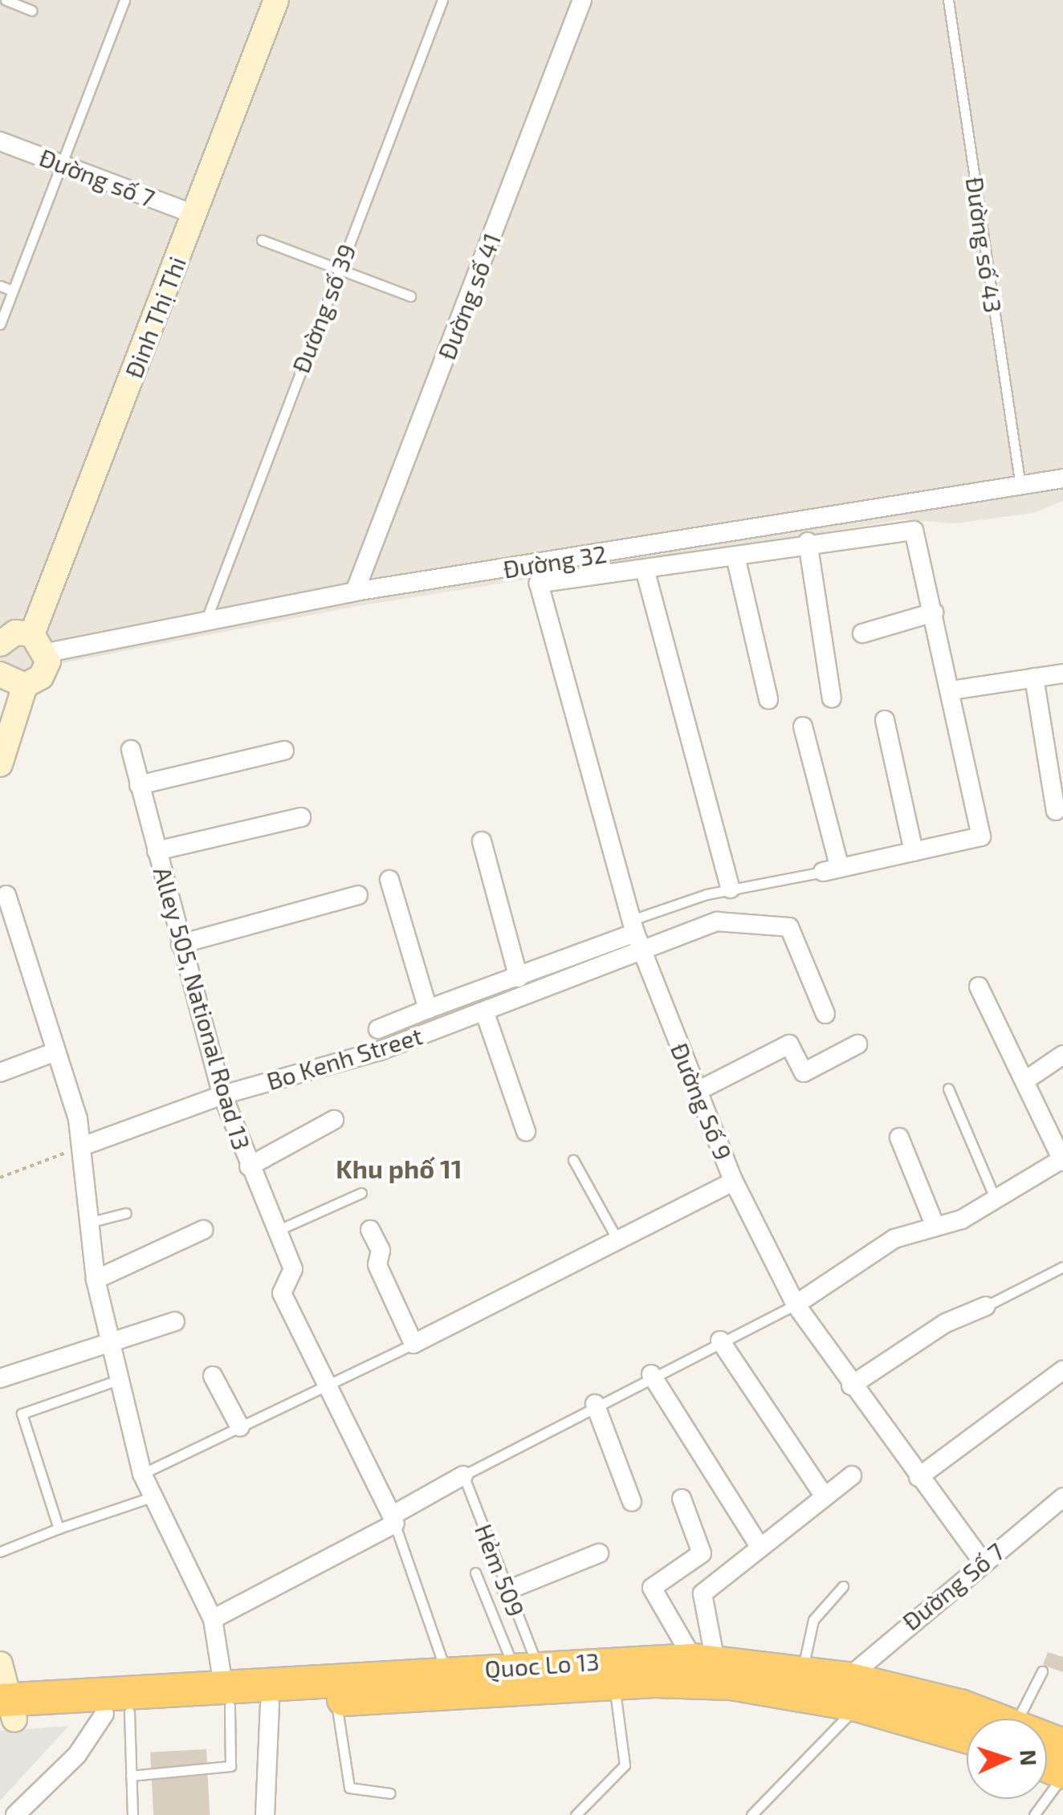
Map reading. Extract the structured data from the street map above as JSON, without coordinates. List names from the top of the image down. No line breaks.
{"streets":{"highway":["Quoc Lo 13"],"street":["Đường số 7","Đường số 41","Đinh Thị Thi","Đường 32","Alley 505, National Road 13","Bo Kenh Street","Đường Số 9","Đường Số 7"],"lane":["Đường số 43","Đường số 39","Hẻm 509"]},"crossings":[["Đường số 7","Đinh Thị Thi"],["Đường số 43","Đường 32"],["Đường số 41","Đường 32"],["Đường số 39","Đường 32"],["Đinh Thị Thi","Đường 32"],["Alley 505, National Road 13","Bo Kenh Street"],["Bo Kenh Street","Đường Số 9"],["Đường Số 9","Đường Số 7"],["Hẻm 509","Quoc Lo 13"],["Đường Số 7","Quoc Lo 13"]],"districts":["Khu phố 11"],"north":"right"}
